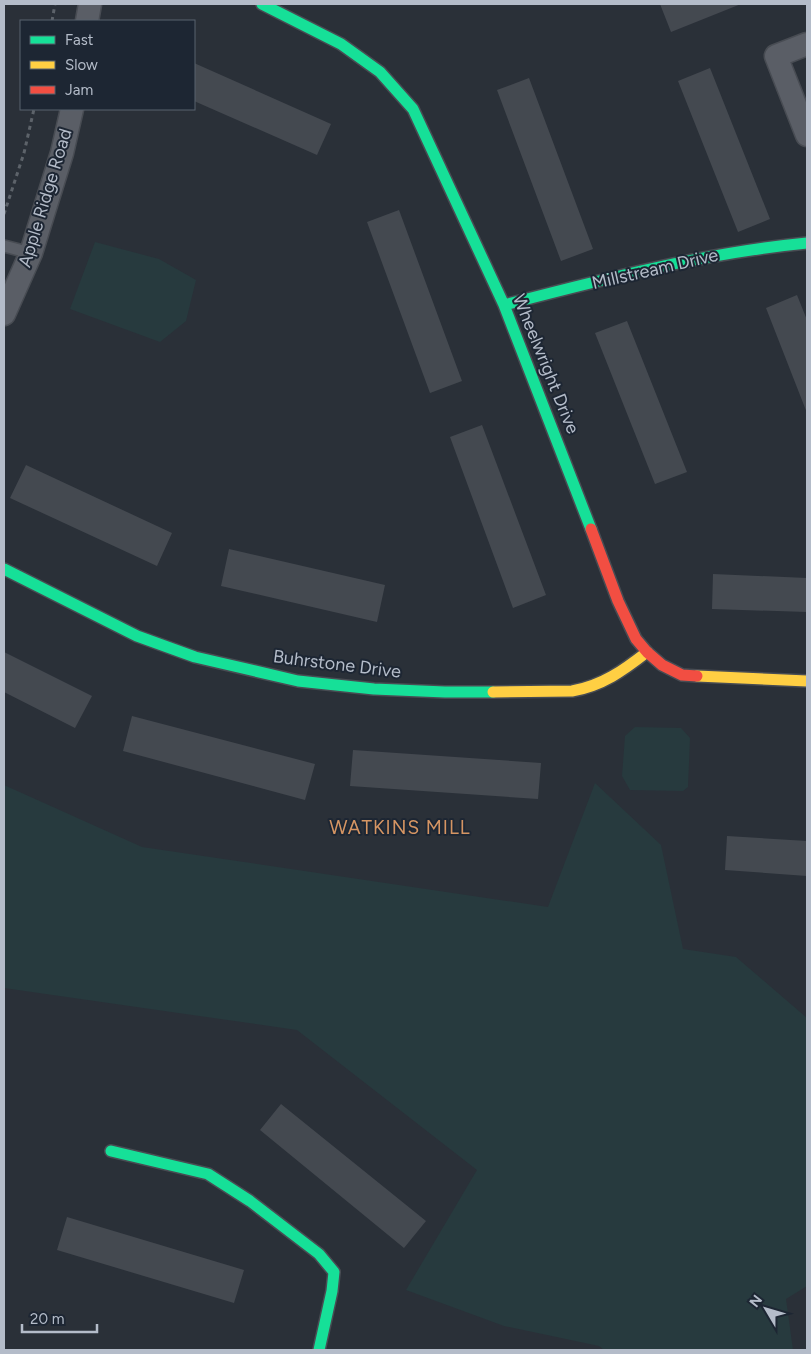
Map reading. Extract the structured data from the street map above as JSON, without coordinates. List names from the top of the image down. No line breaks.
{"streets":{"street":["Apple Ridge Road","Millstream Drive","Wheelwright Drive","Buhrstone Drive"]},"crossings":[["Millstream Drive","Wheelwright Drive"],["Wheelwright Drive","Buhrstone Drive"]],"districts":["WATKINS MILL"],"legend":["Fast","Slow","Jam"],"scale_bar":"20 m","north":"top left"}
